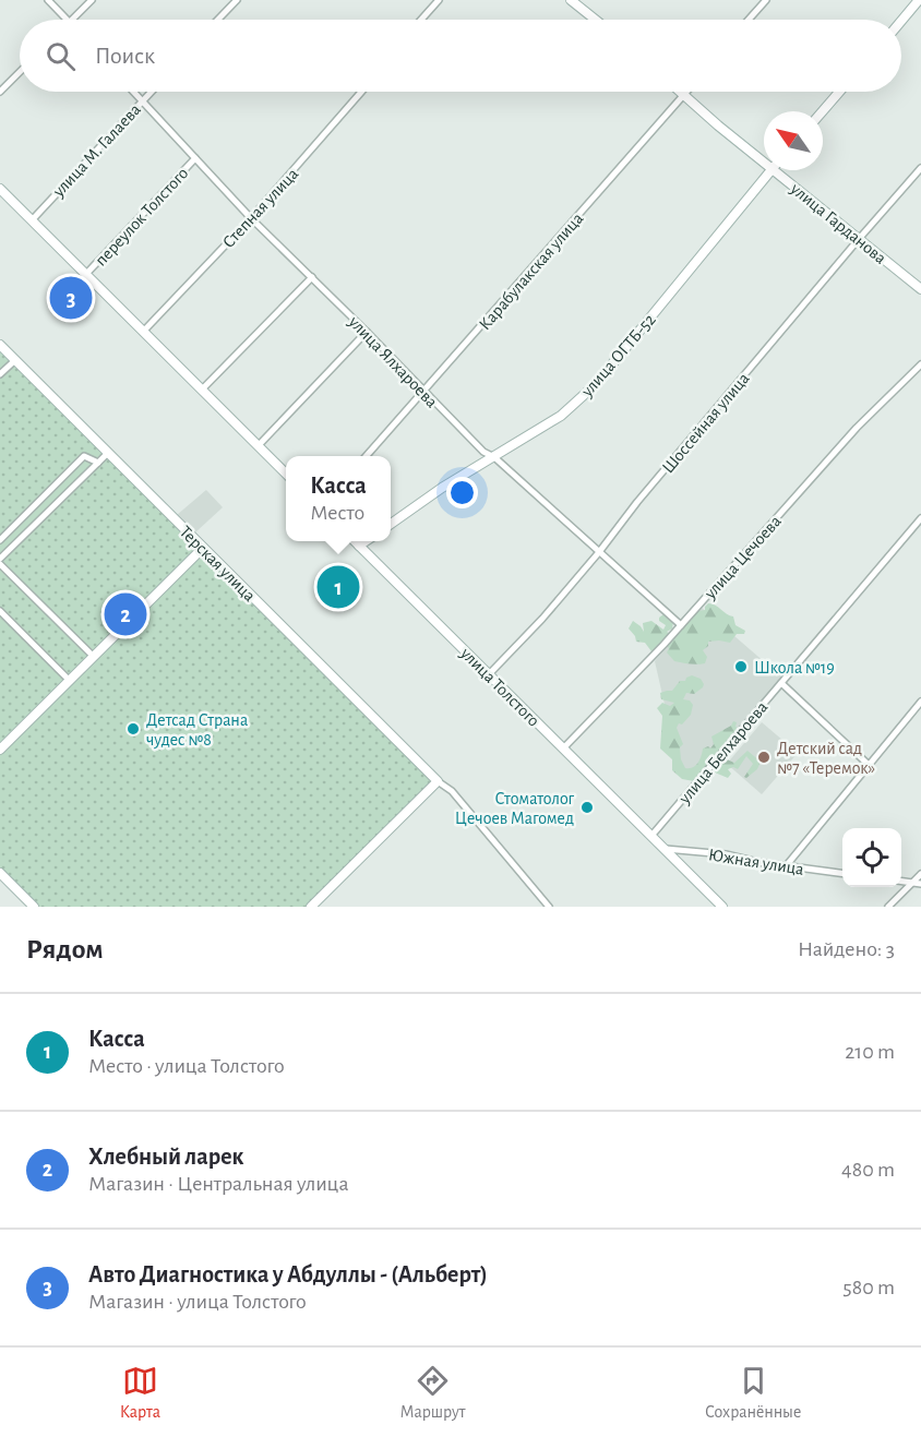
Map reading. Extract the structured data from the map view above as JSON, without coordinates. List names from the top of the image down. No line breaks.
{"streets":{"street":["улица М. Галаева","Степная улица","переулок Толстого","улица Гарданова","Карабулакская улица","улица ОГТБ-52","улица Ялхароева","Шоссейная улица","улица Цечоева","Терская улица","улица Толстого","улица Белхароева","Южная улица"]},"crossings":[["улица М. Галаева","улица Ялхароева"],["Степная улица","улица Ялхароева"],["переулок Толстого","улица Ялхароева"],["улица Гарданова","Карабулакская улица"],["улица Гарданова","Шоссейная улица"],["Карабулакская улица","улица Ялхароева"],["улица ОГТБ-52","улица Ялхароева"],["улица Ялхароева","Шоссейная улица"],["улица Ялхароева","улица Цечоева"],["Шоссейная улица","улица Толстого"],["улица Цечоева","улица Толстого"],["улица Толстого","улица Белхароева"]],"places":["Школа №19","Детсад Страна чудес №8","Детский сад №7 «Теремок»","Стоматолог Цечоев Магомед"],"north":"top left","page":{"search":"Поиск","pins":["3","1","2"],"popup":["Касса","Место"],"heading":["Рядом","Найдено: 3"],"list":[{"mark":"1","name":"Касса","note":"Место · улица Толстого","value":"210 m"},{"mark":"2","name":"Хлебный ларек","note":"Магазин · Центральная улица","value":"480 m"},{"mark":"3","name":"Авто Диагностика у Абдуллы - (Альберт)","note":"Магазин · улица Толстого","value":"580 m"}],"nav":["Карта","Маршрут","Сохранённые"]}}
